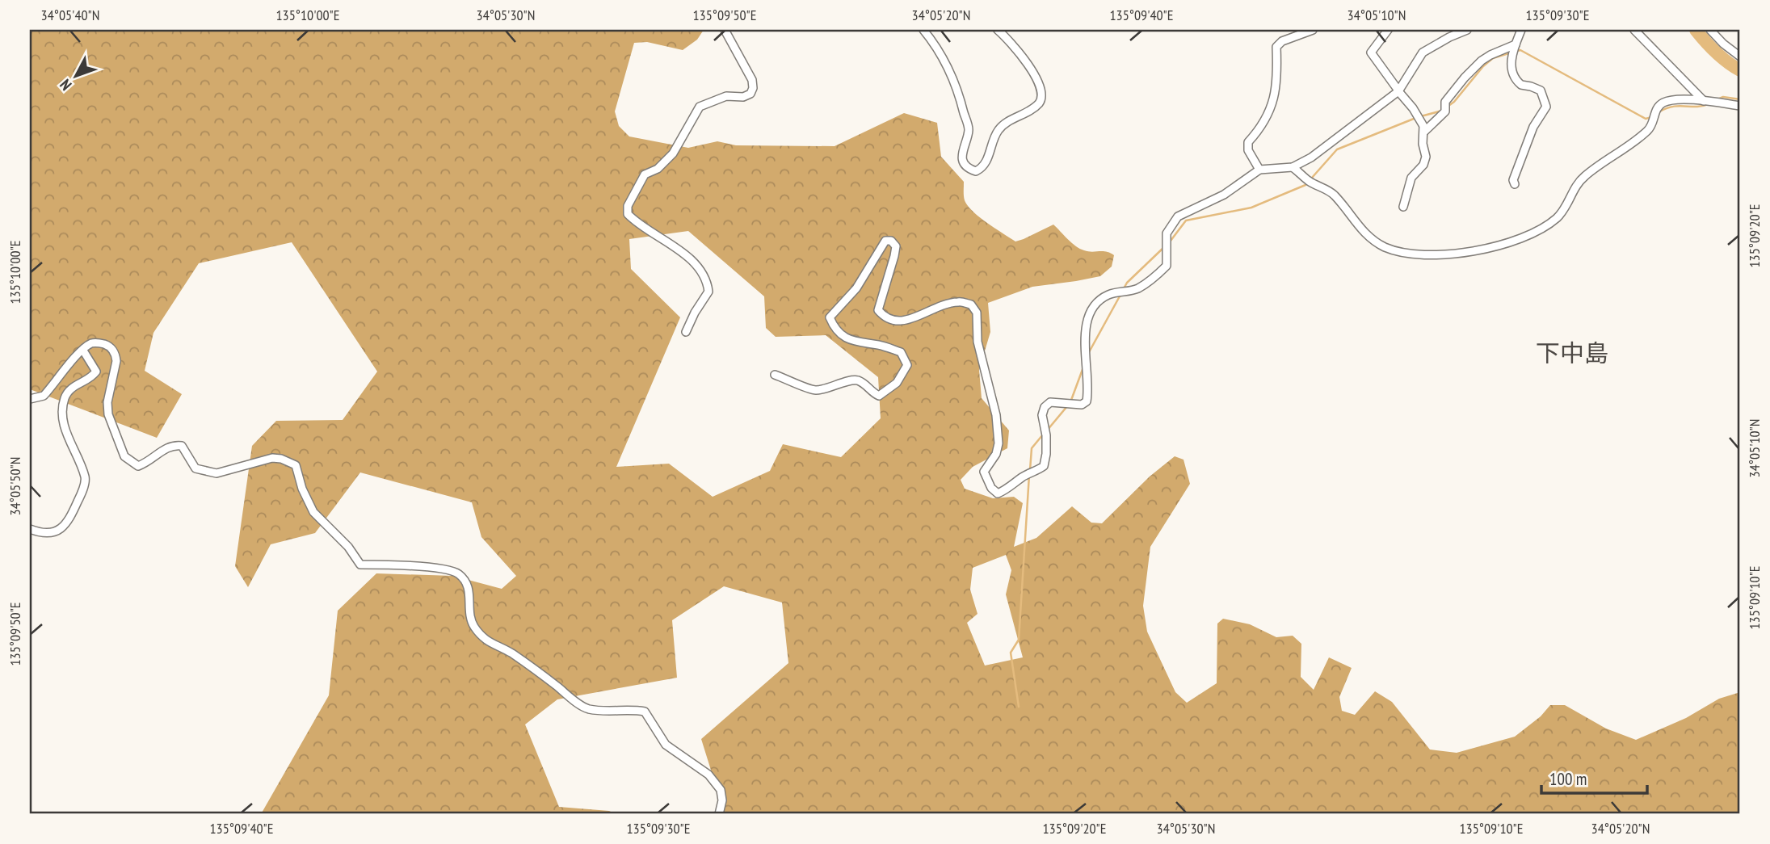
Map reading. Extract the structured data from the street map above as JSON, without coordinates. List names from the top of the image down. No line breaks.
{"districts":["下中島"],"scale_bar":"100 m","north":"bottom left","coordinates":["34°05'40\"N","135°10'00\"E","34°05'30\"N","135°09'50\"E","34°05'20\"N","135°09'40\"E","34°05'10\"N","135°09'30\"E","135°09'20\"E","34°05'50\"N","135°09'10\"E"]}
